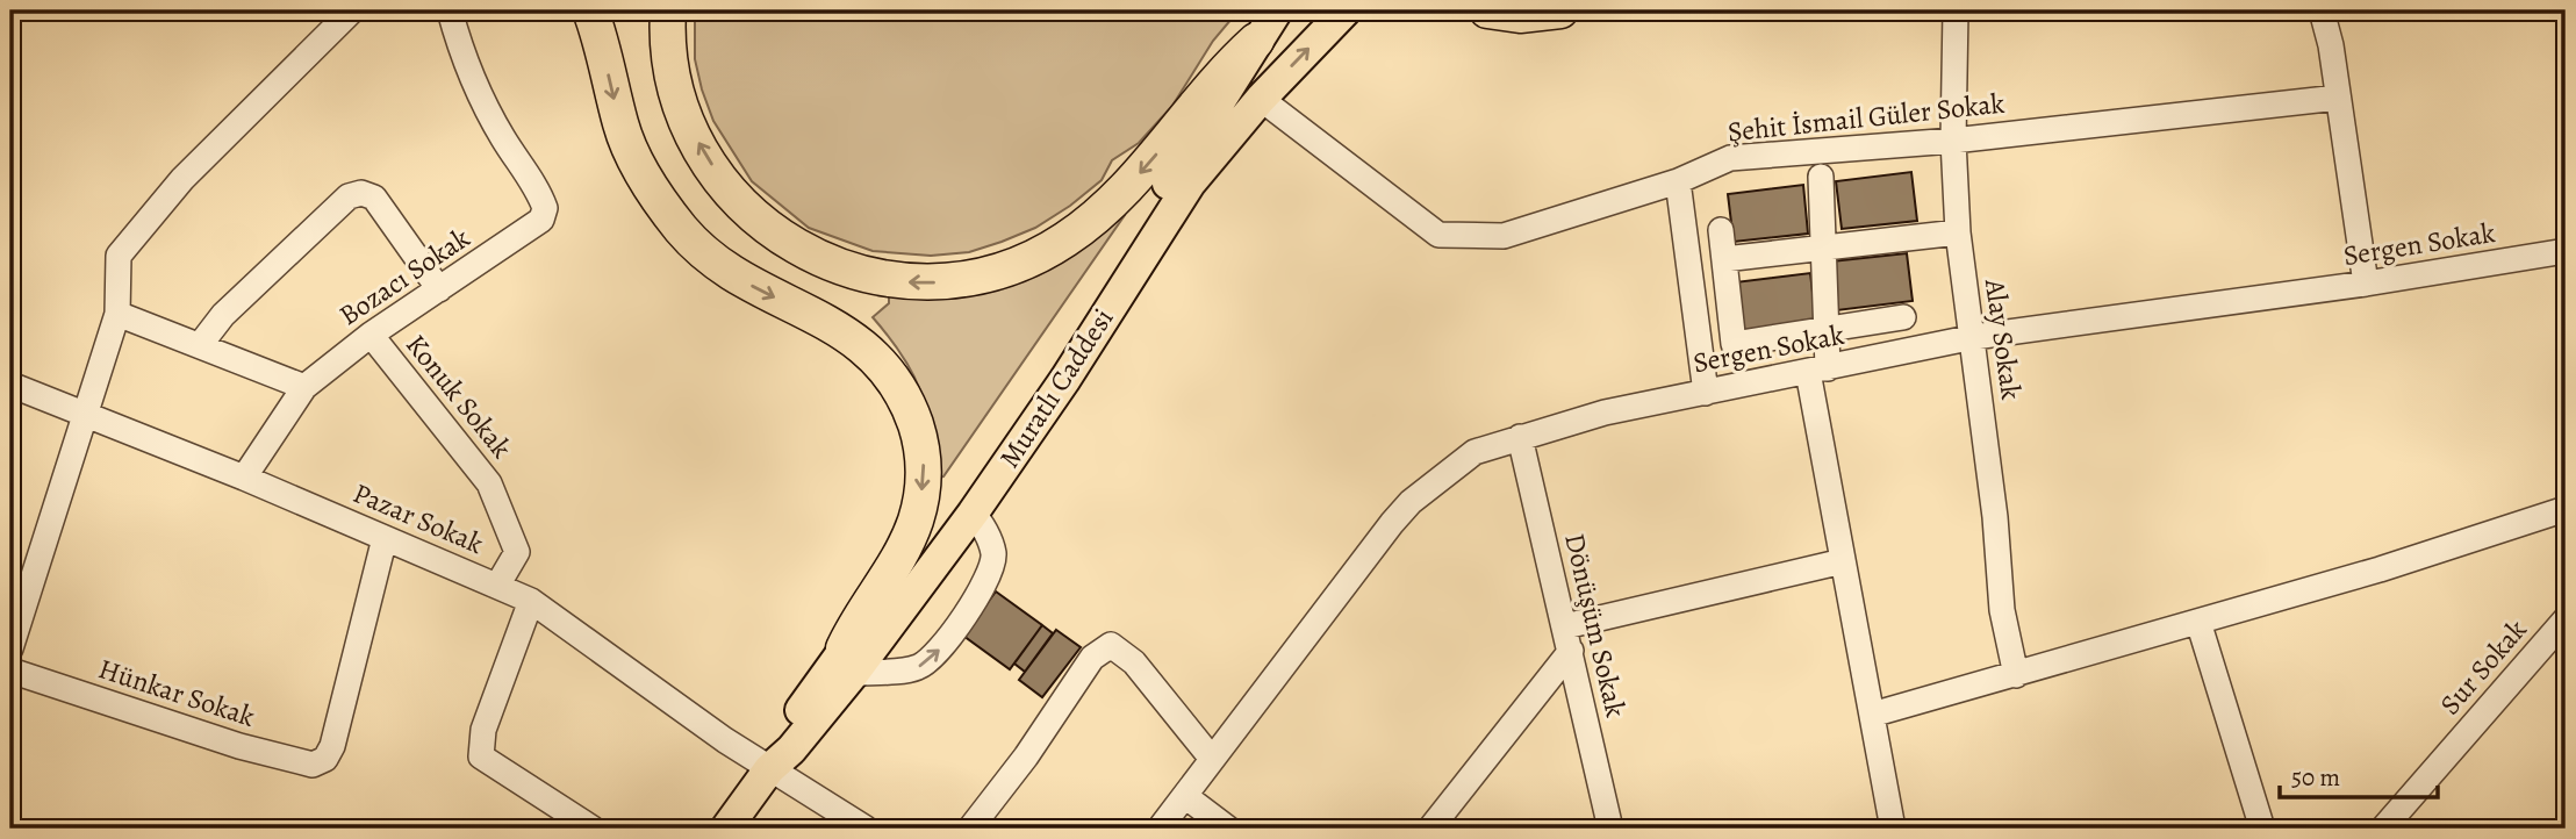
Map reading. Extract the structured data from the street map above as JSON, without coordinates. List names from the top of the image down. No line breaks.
{"streets":{"main road":["Muratlı Caddesi"],"street":["Şehit İsmail Güler Sokak","Sergen Sokak","Bozacı Sokak","Alay Sokak","Konuk Sokak","Pazar Sokak","Dönüşüm Sokak","Sur Sokak","Hünkar Sokak"]},"crossings":[["Şehit İsmail Güler Sokak","Alay Sokak"],["Şehit İsmail Güler Sokak","Muratlı Caddesi"],["Sergen Sokak","Alay Sokak"],["Sergen Sokak","Dönüşüm Sokak"],["Bozacı Sokak","Konuk Sokak"],["Bozacı Sokak","Pazar Sokak"],["Muratlı Caddesi","Pazar Sokak"],["Konuk Sokak","Pazar Sokak"],["Pazar Sokak","Hünkar Sokak"]],"scale_bar":"50 m"}
